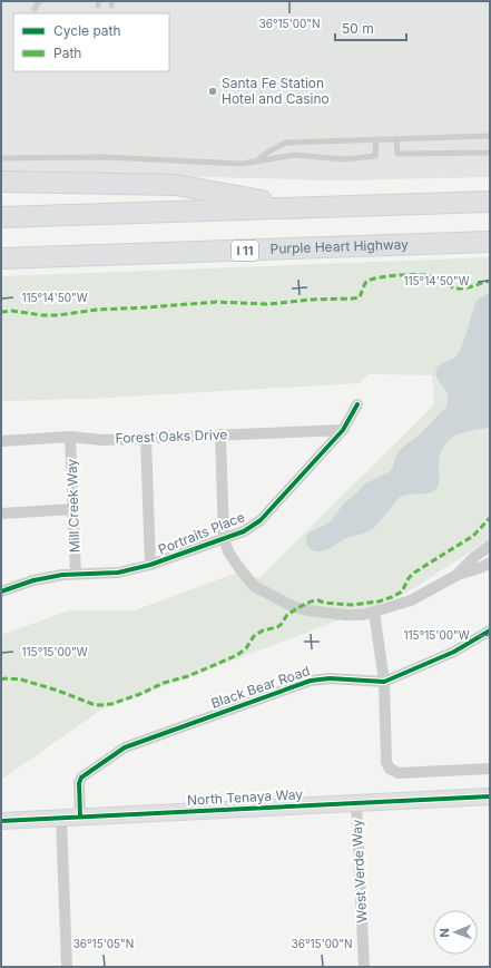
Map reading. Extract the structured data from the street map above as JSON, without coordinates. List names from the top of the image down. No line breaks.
{"streets":{"highway":["Purple Heart Highway","I 11"],"street":["Forest Oaks Drive","Mill Creek Way","Portraits Place","Black Bear Road","North Tenaya Way","West Verde Way"]},"crossings":[["Forest Oaks Drive","Mill Creek Way"],["Forest Oaks Drive","Portraits Place"],["Mill Creek Way","Portraits Place"],["Black Bear Road","North Tenaya Way"],["North Tenaya Way","West Verde Way"]],"places":["Santa Fe Station Hotel and Casino"],"legend":["Cycle path","Path"],"scale_bar":"50 m","north":"left","coordinates":["36°15'00\"N","115°14'50\"W","115°15'00\"W","36°15'05\"N"]}
